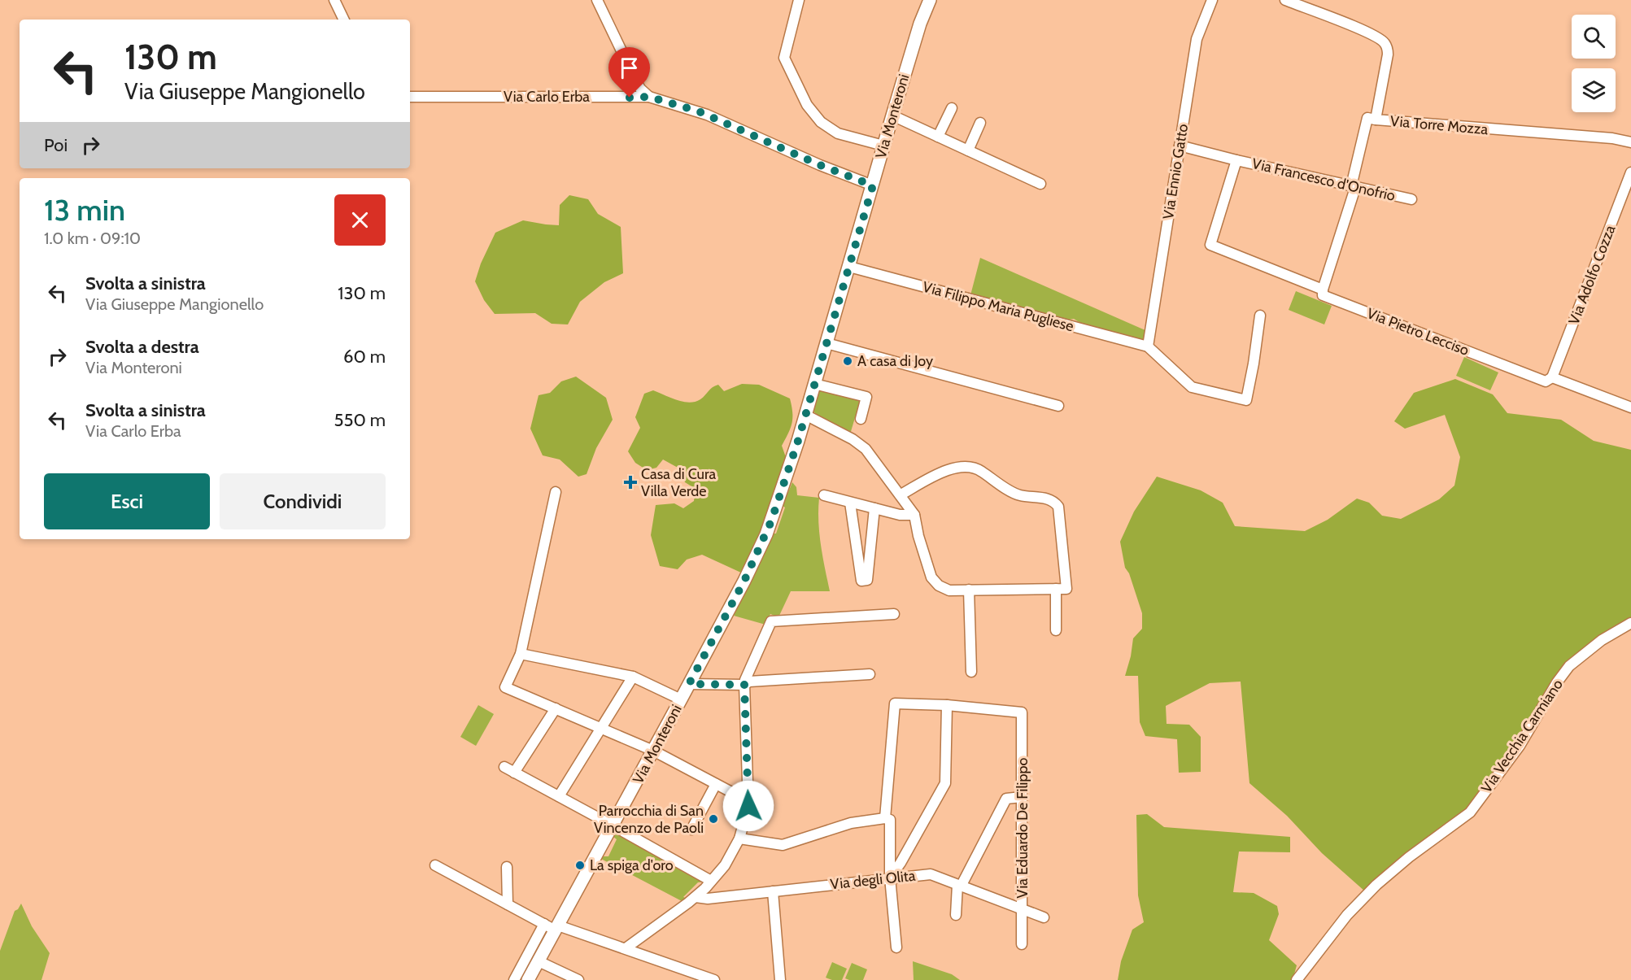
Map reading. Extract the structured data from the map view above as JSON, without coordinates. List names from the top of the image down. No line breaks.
{"streets":{"main road":["Via Monteroni"],"street":["Via Carlo Erba","Via Torre Mozza","Via Ennio Gatto","Via Francesco d'Onofrio","Via Adolfo Cozza","Via Filippo Maria Pugliese","Via Pietro Lecciso","Via Vecchia Carmiano","Via Eduardo De Filippo","Via degli Olita"]},"crossings":[["Via Carlo Erba","Via Monteroni"],["Via Monteroni","Via Filippo Maria Pugliese"],["Via Ennio Gatto","Via Filippo Maria Pugliese"],["Via Francesco d'Onofrio","Via Pietro Lecciso"],["Via Adolfo Cozza","Via Pietro Lecciso"],["Via Eduardo De Filippo","Via degli Olita"]],"places":{"other":["A casa di Joy","Parrocchia di San Vincenzo de Paoli","La spiga d'oro"],"health":["Casa di Cura Villa Verde"]},"page":{"turn":["130 m","Via Giuseppe Mangionello"],"then":"Poi","heading":["13 min","1.0 km · 09:10"],"list":[{"name":"Svolta a sinistra","note":"Via Giuseppe Mangionello","value":"130 m"},{"name":"Svolta a destra","note":"Via Monteroni","value":"60 m"},{"name":"Svolta a sinistra","note":"Via Carlo Erba","value":"550 m"}],"buttons":["Esci","Condividi"]}}
